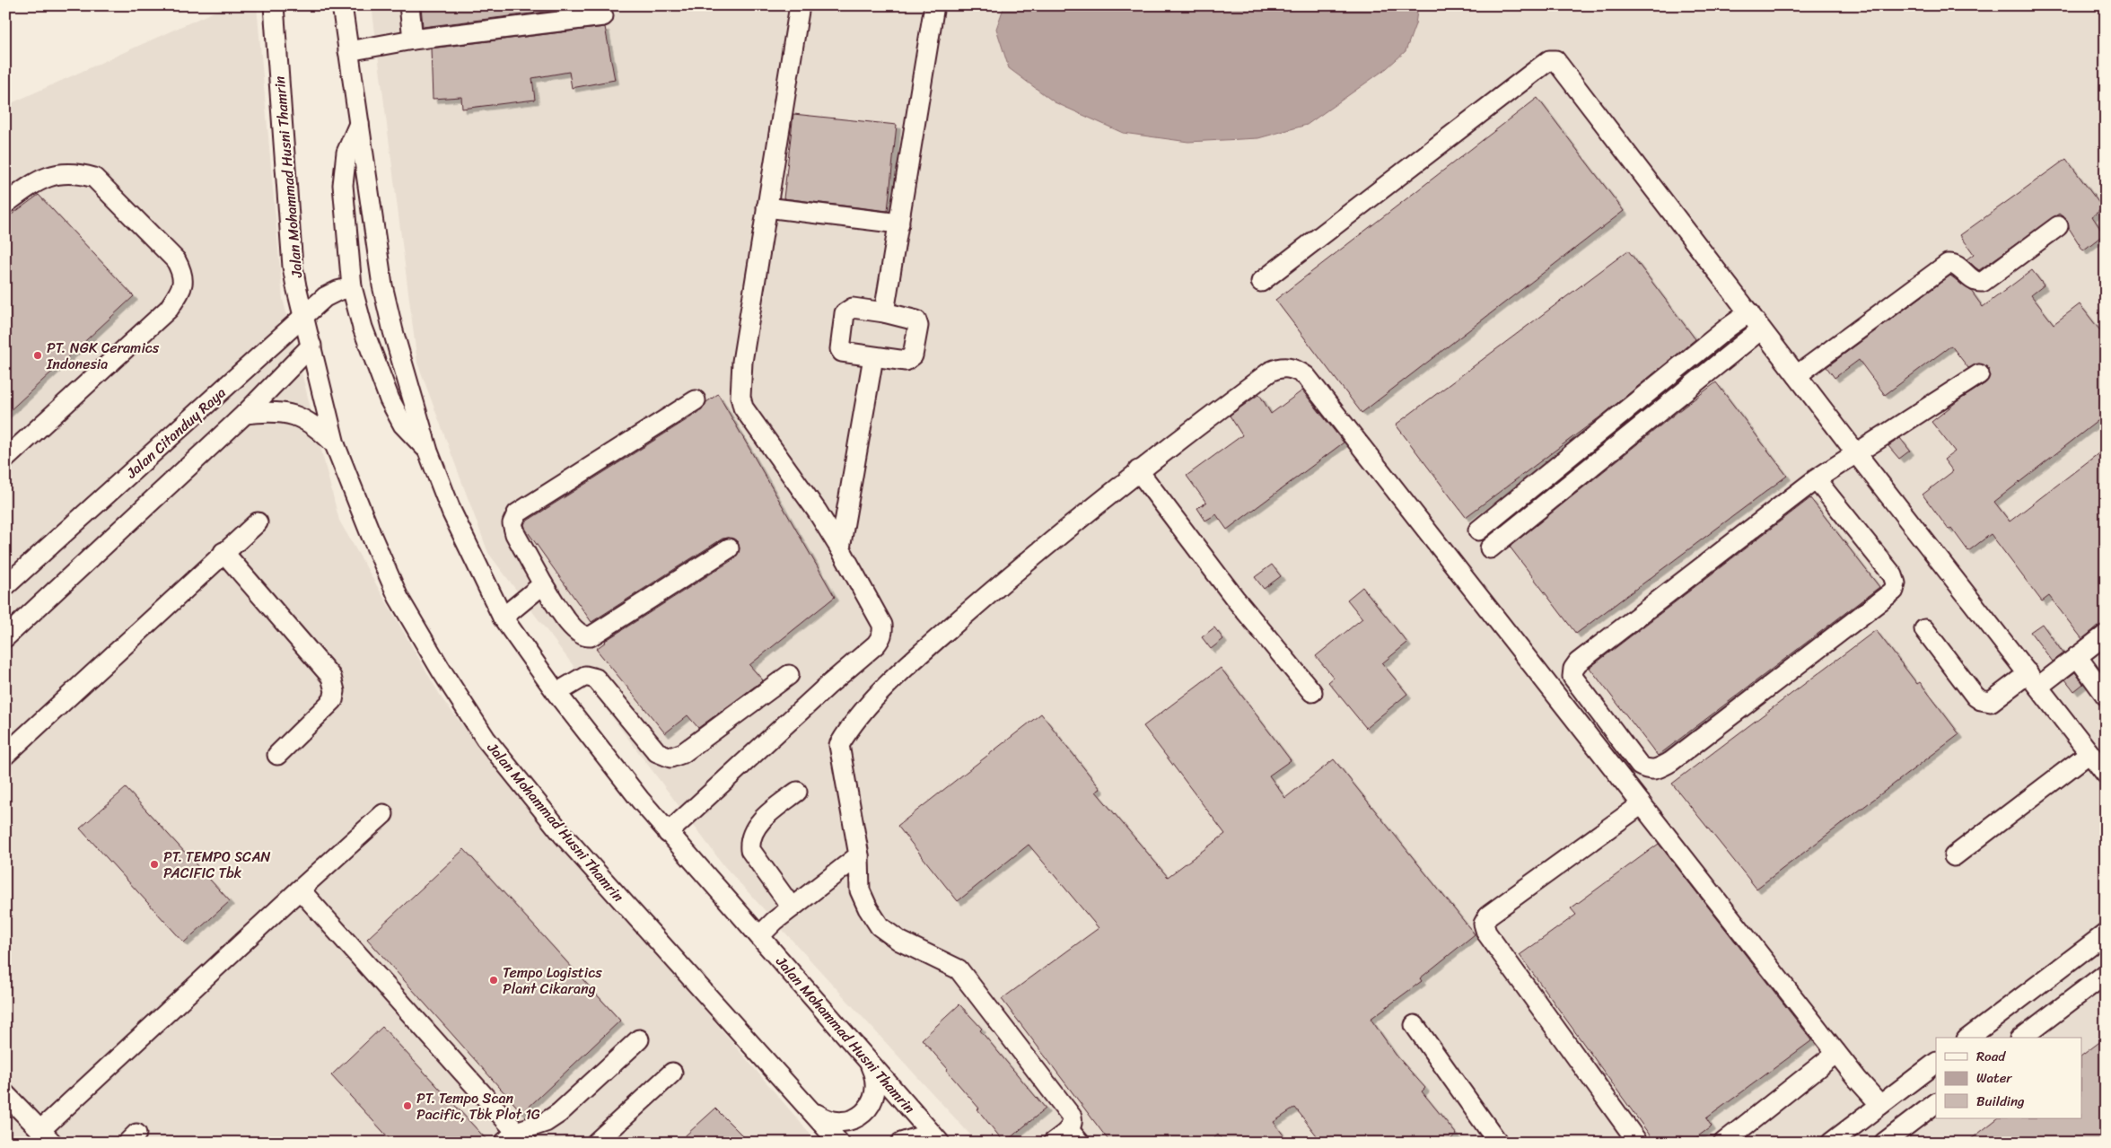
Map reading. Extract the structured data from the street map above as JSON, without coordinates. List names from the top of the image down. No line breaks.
{"streets":{"street":["Jalan Mohammad Husni Thamrin","Jalan Citanduy Raya"]},"crossings":[["Jalan Mohammad Husni Thamrin","Jalan Citanduy Raya"]],"places":["PT. NGK Ceramics Indonesia","PT. TEMPO SCAN PACIFIC Tbk","Tempo Logistics Plant Cikarang","PT. Tempo Scan Pacific, Tbk Plot 1G"],"legend":["Road","Water","Building"]}
